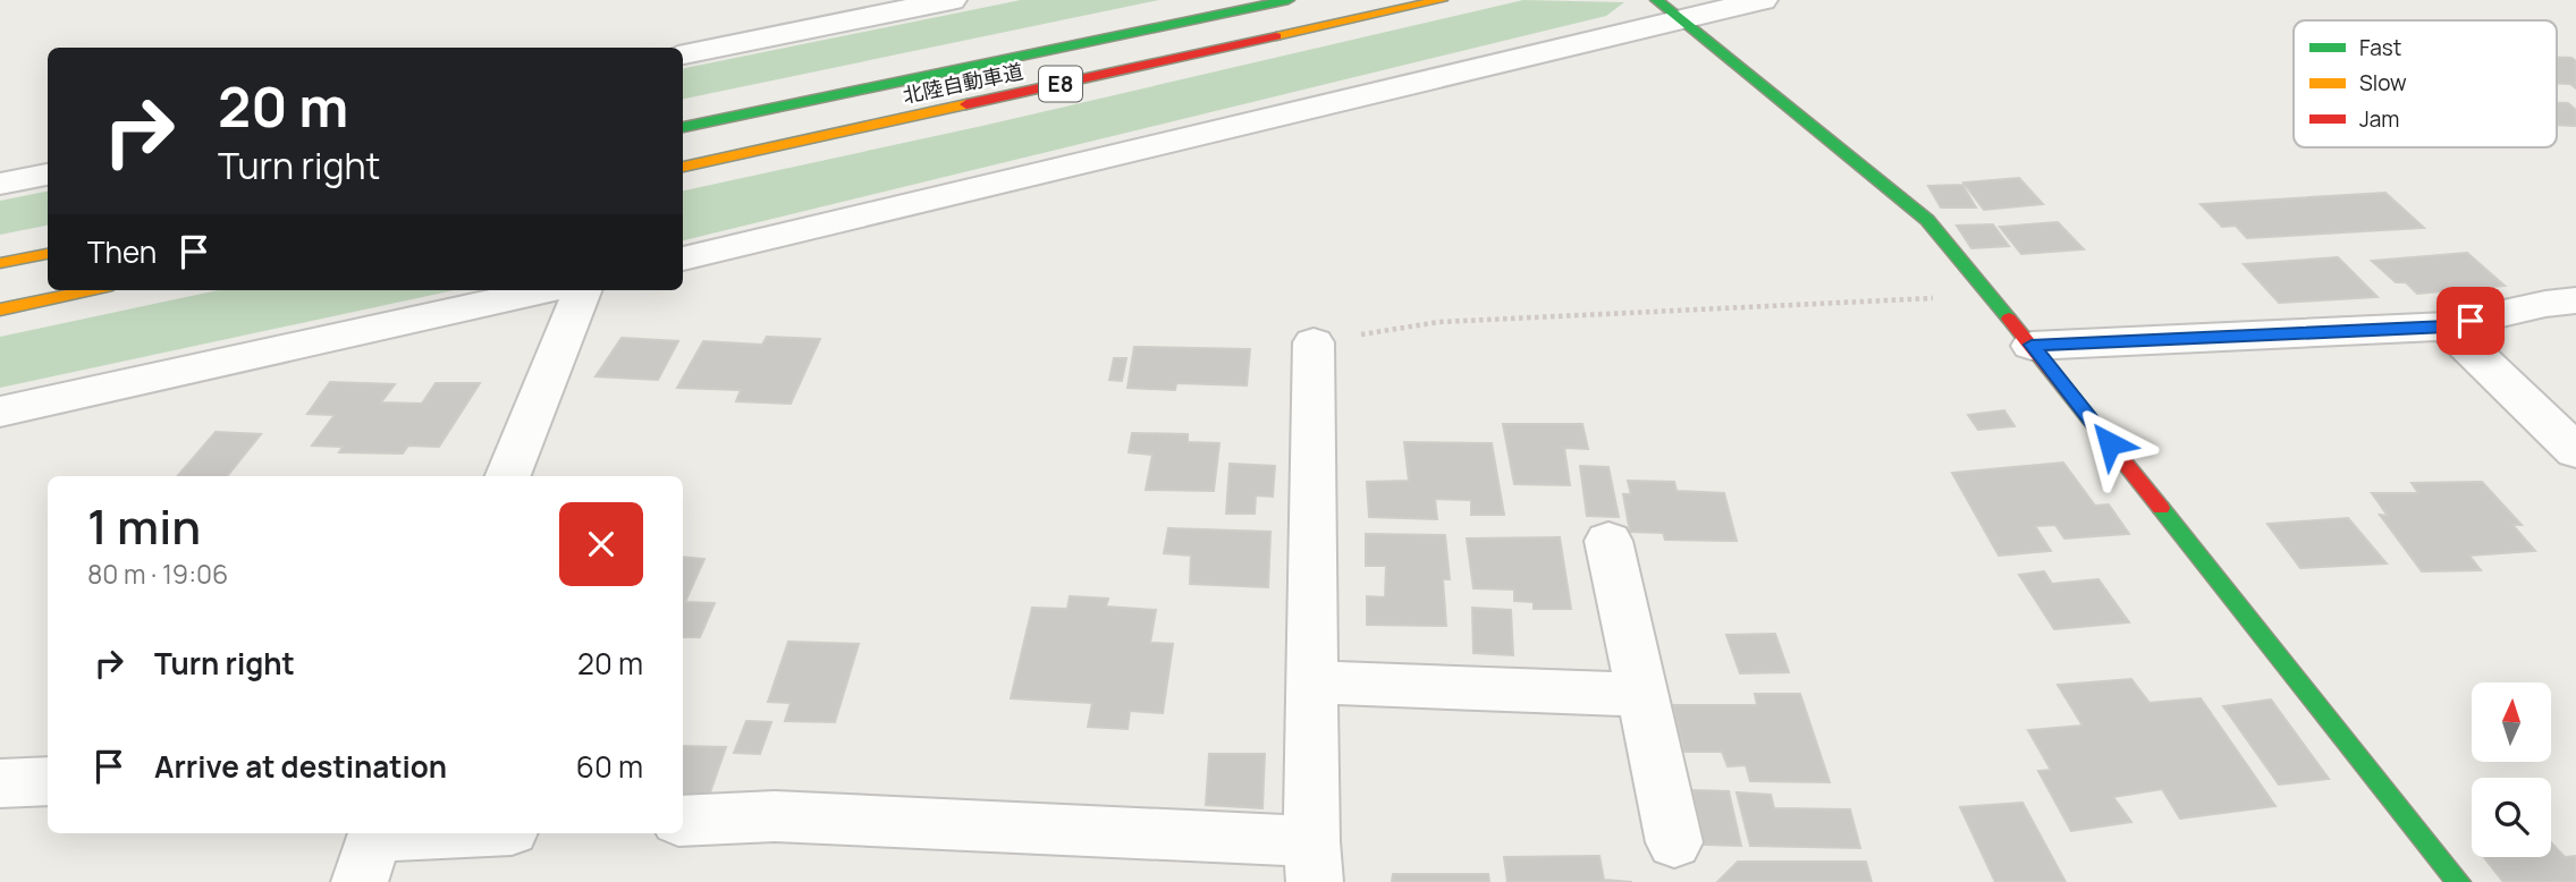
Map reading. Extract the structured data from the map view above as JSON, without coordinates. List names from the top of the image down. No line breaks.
{"streets":{"main road":["北陸自動車道","E8"]},"legend":["Fast","Slow","Jam"],"north":"top","page":{"turn":["20 m","Turn right"],"then":"Then","heading":["1 min","80 m · 19:06"],"list":[{"name":"Turn right","value":"20 m"},{"name":"Arrive at destination","value":"60 m"}]}}
